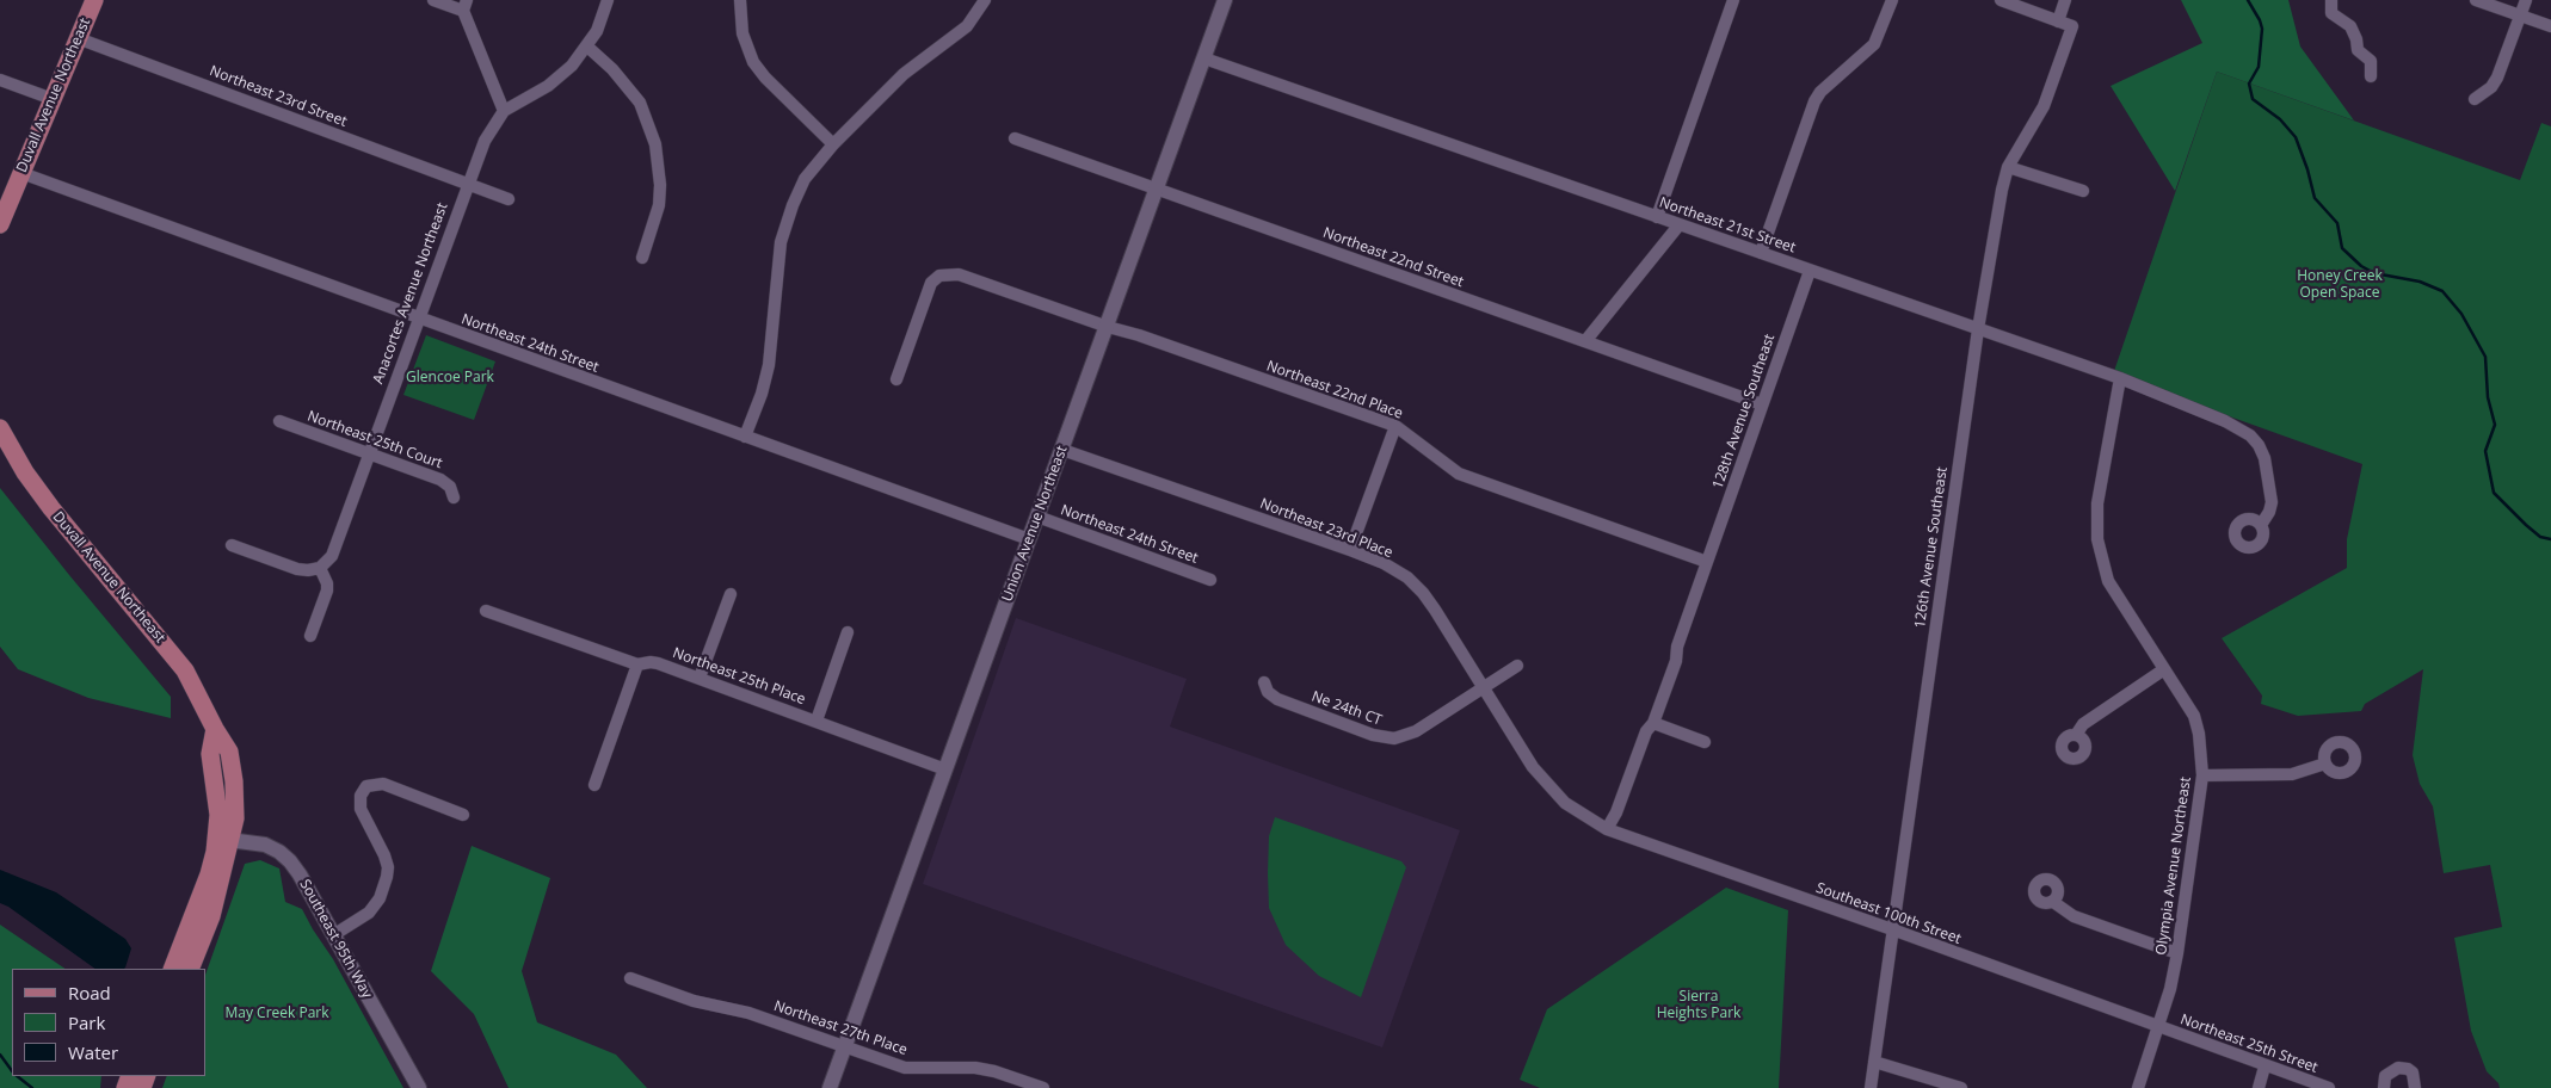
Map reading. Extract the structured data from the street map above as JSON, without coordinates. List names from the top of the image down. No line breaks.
{"streets":{"main road":["Duvall Avenue Northeast"],"street":["Northeast 23rd Street","Northeast 21st Street","Northeast 22nd Street","Anacortes Avenue Northeast","Northeast 24th Street","Northeast 22nd Place","128th Avenue Southeast","Northeast 25th Court","Union Avenue Northeast","Northeast 23rd Place","126th Avenue Southeast","Northeast 25th Place","Ne 24th CT","Olympia Avenue Northeast","Southeast 100th Street","Southeast 95th Way","Northeast 27th Place","Northeast 25th Street"]},"crossings":[["Duvall Avenue Northeast","Northeast 23rd Street"],["Duvall Avenue Northeast","Northeast 24th Street"],["Duvall Avenue Northeast","Southeast 95th Way"],["Northeast 23rd Street","Anacortes Avenue Northeast"],["Northeast 21st Street","128th Avenue Southeast"],["Northeast 21st Street","Union Avenue Northeast"],["Northeast 21st Street","126th Avenue Southeast"],["Northeast 21st Street","Olympia Avenue Northeast"],["Northeast 22nd Street","128th Avenue Southeast"],["Northeast 22nd Street","Union Avenue Northeast"],["Anacortes Avenue Northeast","Northeast 24th Street"],["Anacortes Avenue Northeast","Northeast 25th Court"],["Northeast 24th Street","Union Avenue Northeast"],["Northeast 22nd Place","128th Avenue Southeast"],["Northeast 22nd Place","Union Avenue Northeast"],["128th Avenue Southeast","Northeast 23rd Place"],["128th Avenue Southeast","Southeast 100th Street"],["Union Avenue Northeast","Northeast 23rd Place"],["Union Avenue Northeast","Northeast 25th Place"],["Union Avenue Northeast","Northeast 27th Place"],["Northeast 23rd Place","Ne 24th CT"],["Northeast 23rd Place","Southeast 100th Street"],["126th Avenue Southeast","Southeast 100th Street"],["Olympia Avenue Northeast","Southeast 100th Street"],["Olympia Avenue Northeast","Northeast 25th Street"],["Southeast 100th Street","Northeast 25th Street"]],"parks":["Honey Creek Open Space","Glencoe Park","Sierra Heights Park","May Creek Park"],"legend":["Road","Park","Water"]}
